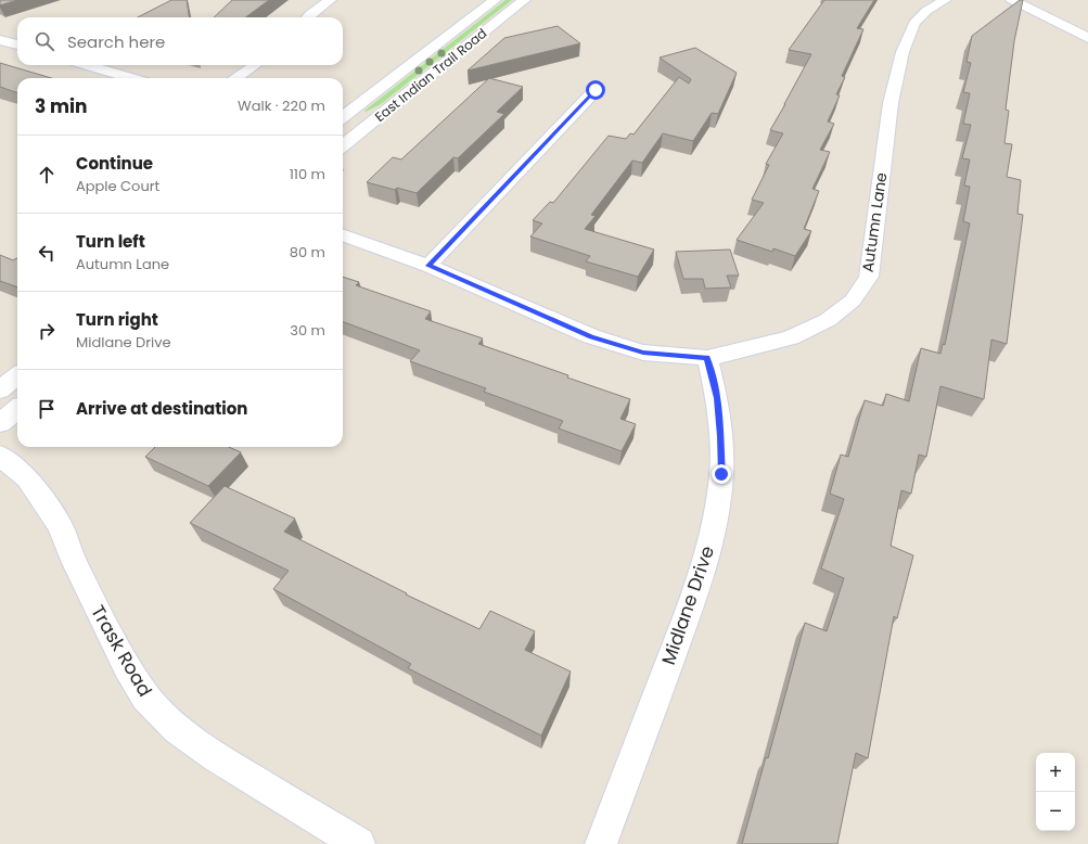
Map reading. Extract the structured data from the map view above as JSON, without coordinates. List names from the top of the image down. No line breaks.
{"streets":{"main road":["East Indian Trail Road"],"street":["Autumn Lane","Midlane Drive","Trask Road"]},"crossings":[["Autumn Lane","Midlane Drive"]],"page":{"search":"Search here","heading":["3 min","Walk · 220 m"],"list":[["Continue","Apple Court","110 m"],["Turn left","Autumn Lane","80 m"],["Turn right","Midlane Drive","30 m"],"Arrive at destination"],"map_buttons":["+","−"]}}
